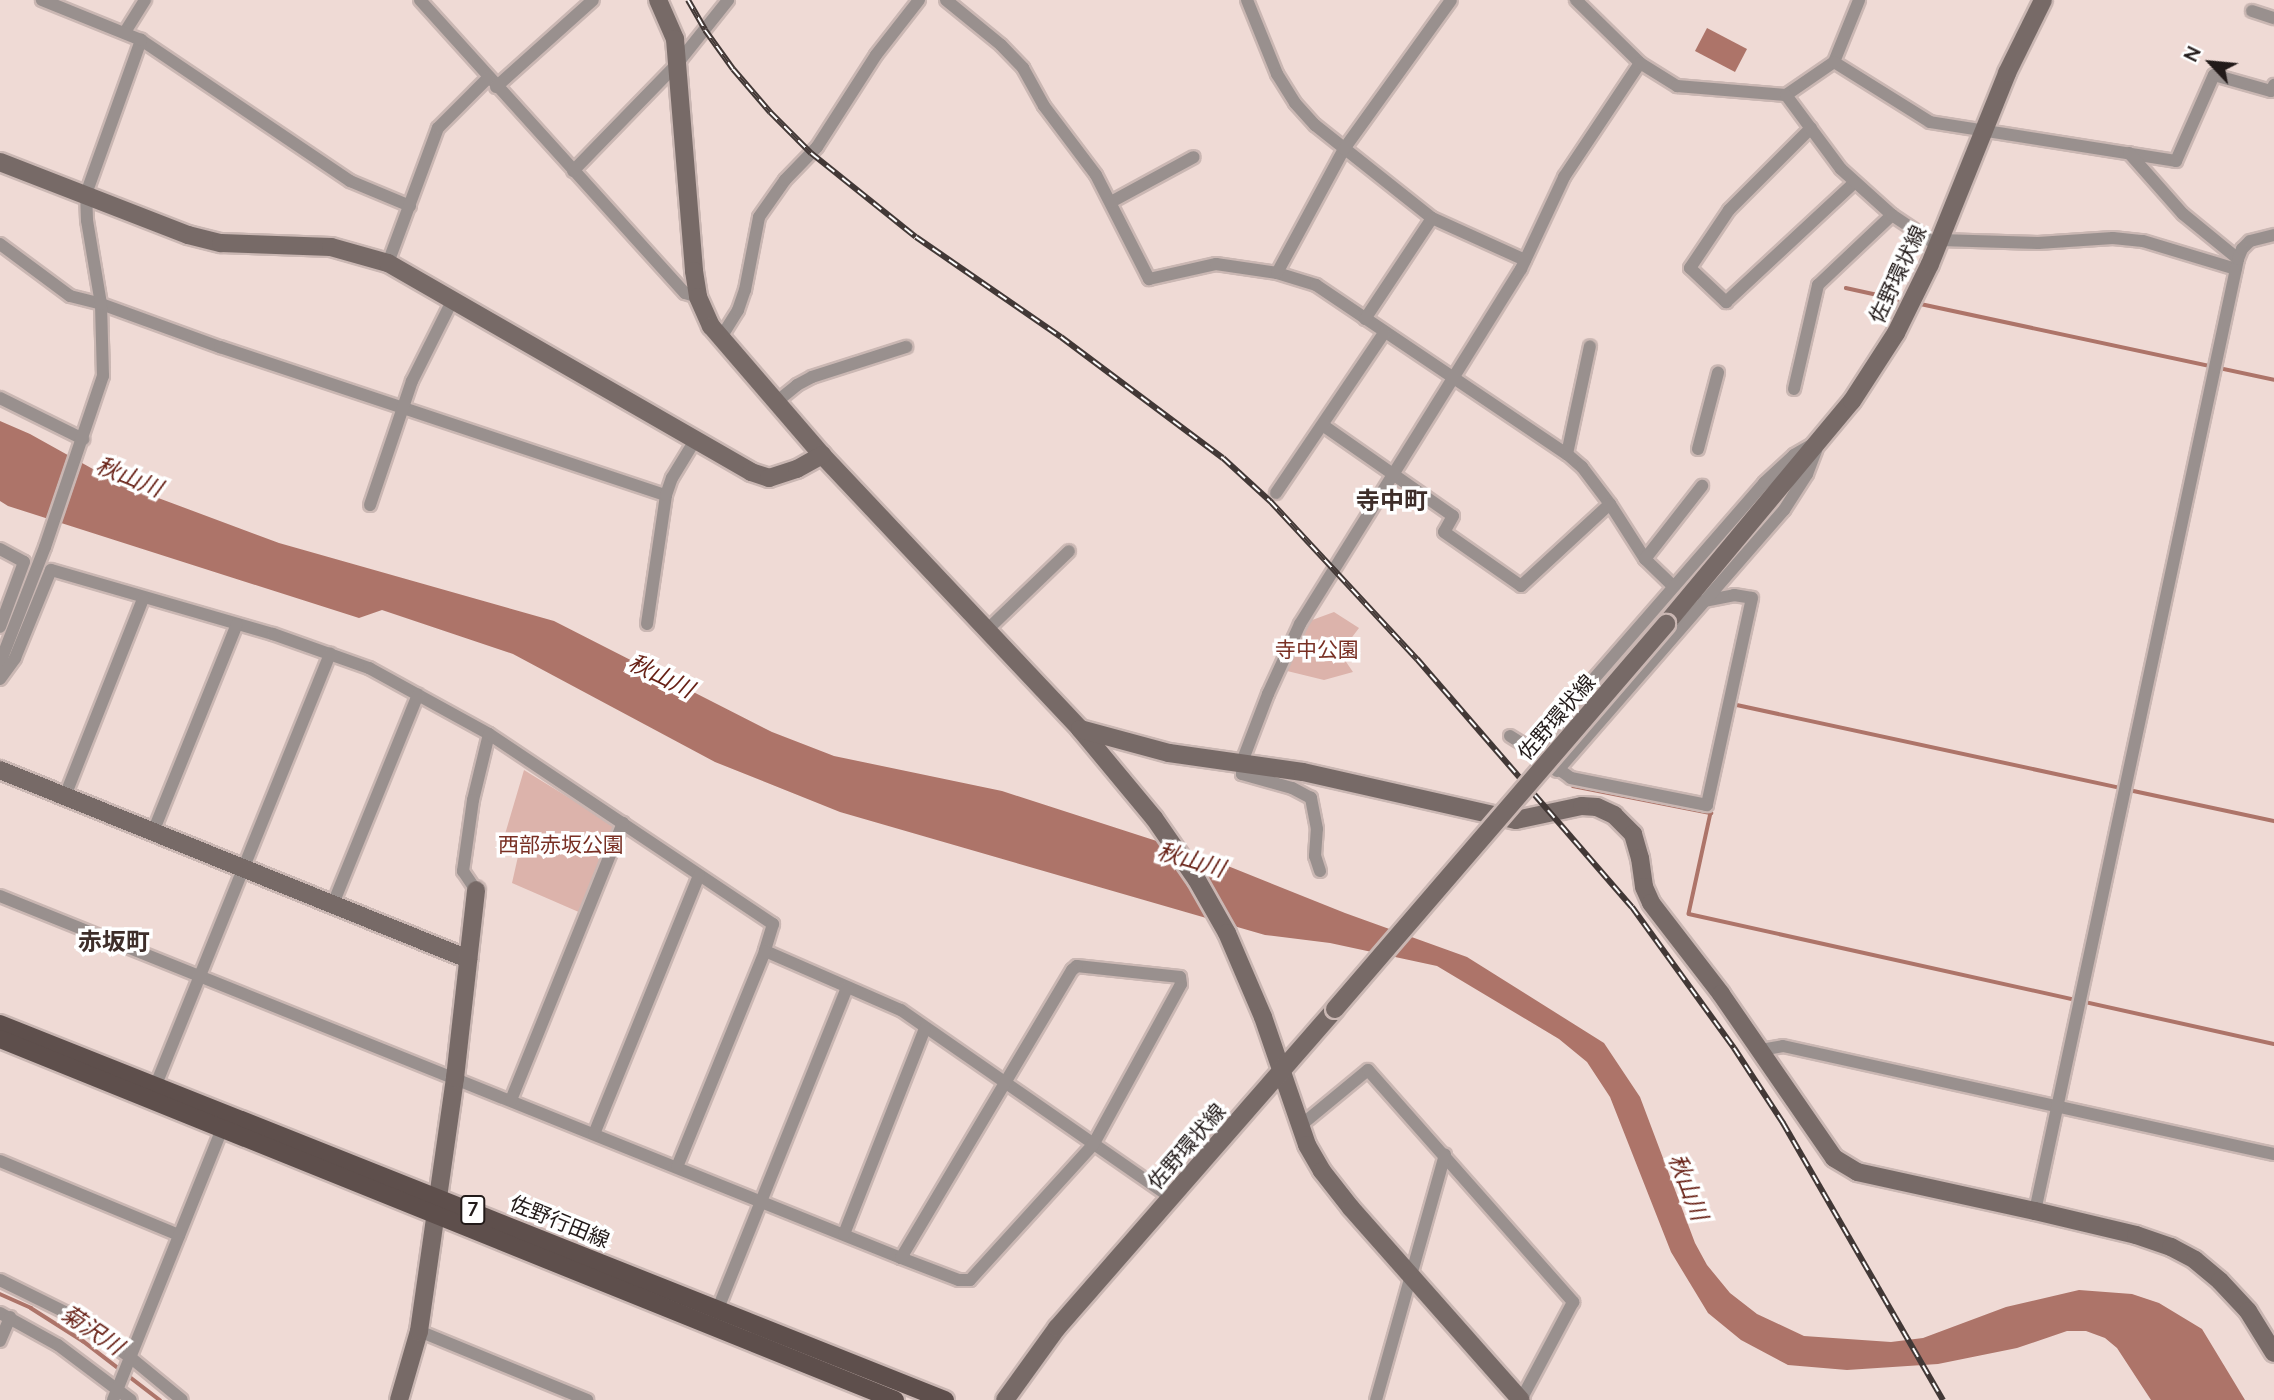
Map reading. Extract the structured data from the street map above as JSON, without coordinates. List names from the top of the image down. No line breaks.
{"streets":{"main road":["7","佐野行田線"],"street":["佐野環状線"]},"districts":["寺中町","赤坂町"],"water":["秋山川","菊沢川"],"parks":["寺中公園","西部赤坂公園"],"north":"top left"}
